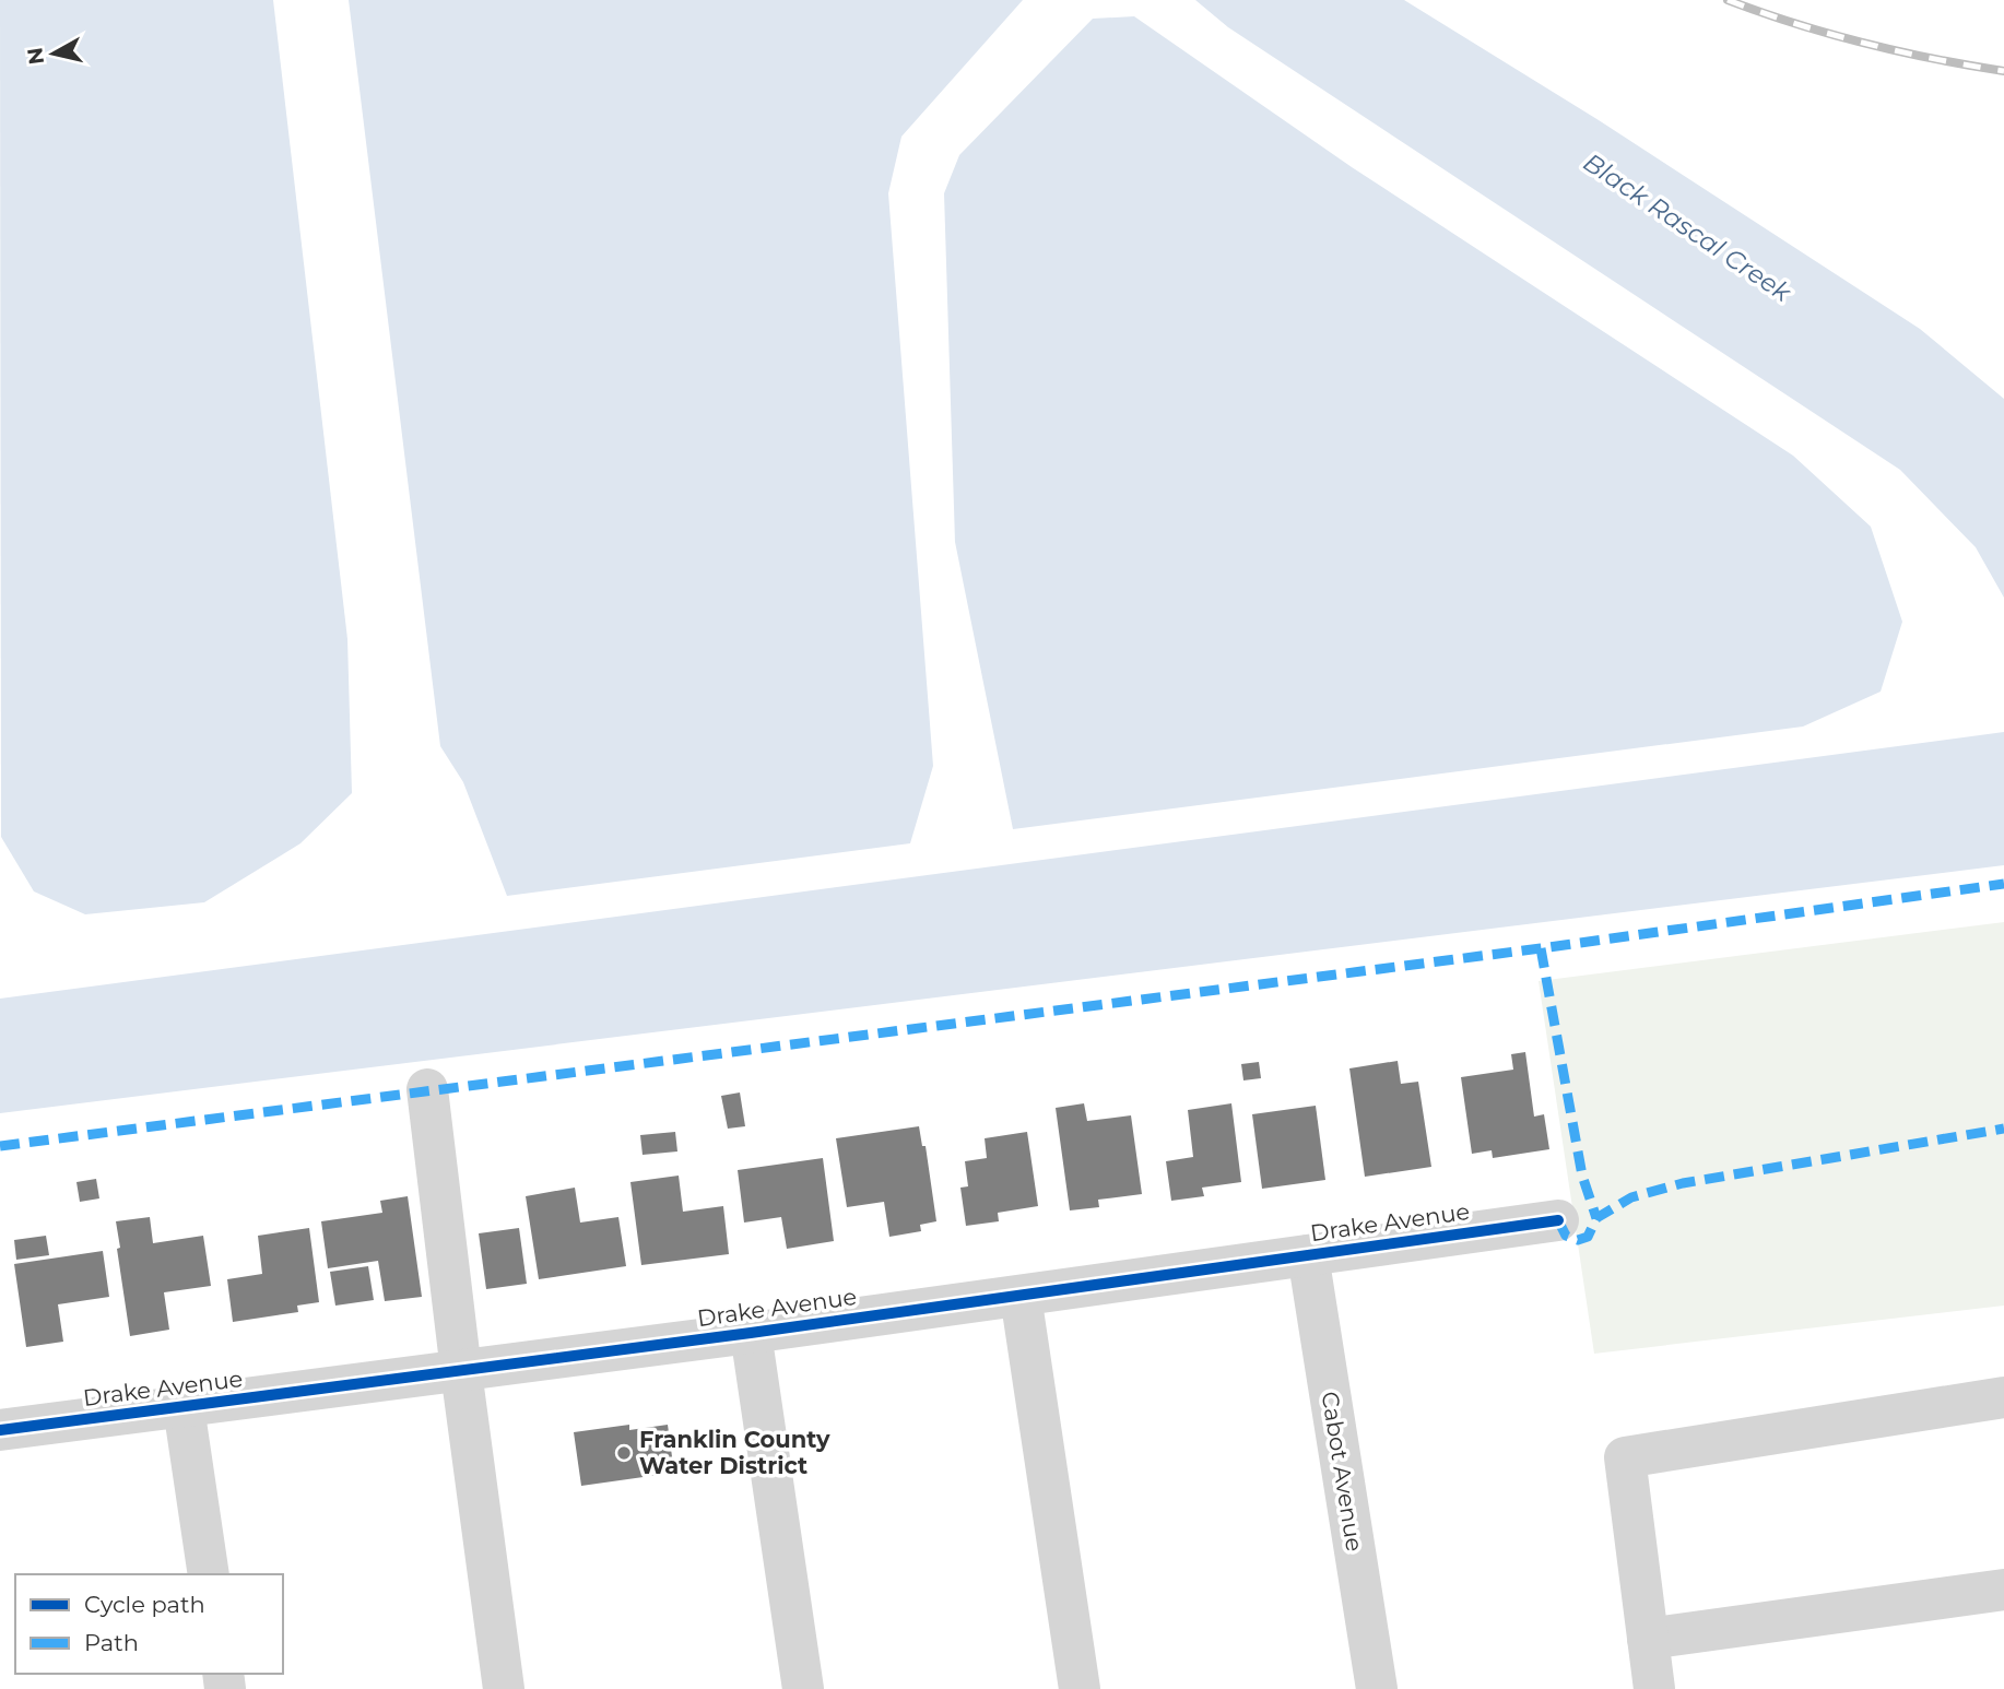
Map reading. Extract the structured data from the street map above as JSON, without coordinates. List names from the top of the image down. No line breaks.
{"streets":{"street":["Drake Avenue","Cabot Avenue"]},"crossings":[["Drake Avenue","Cabot Avenue"]],"water":["Black Rascal Creek"],"places":["Franklin County Water District"],"legend":["Cycle path","Path"],"north":"left"}
